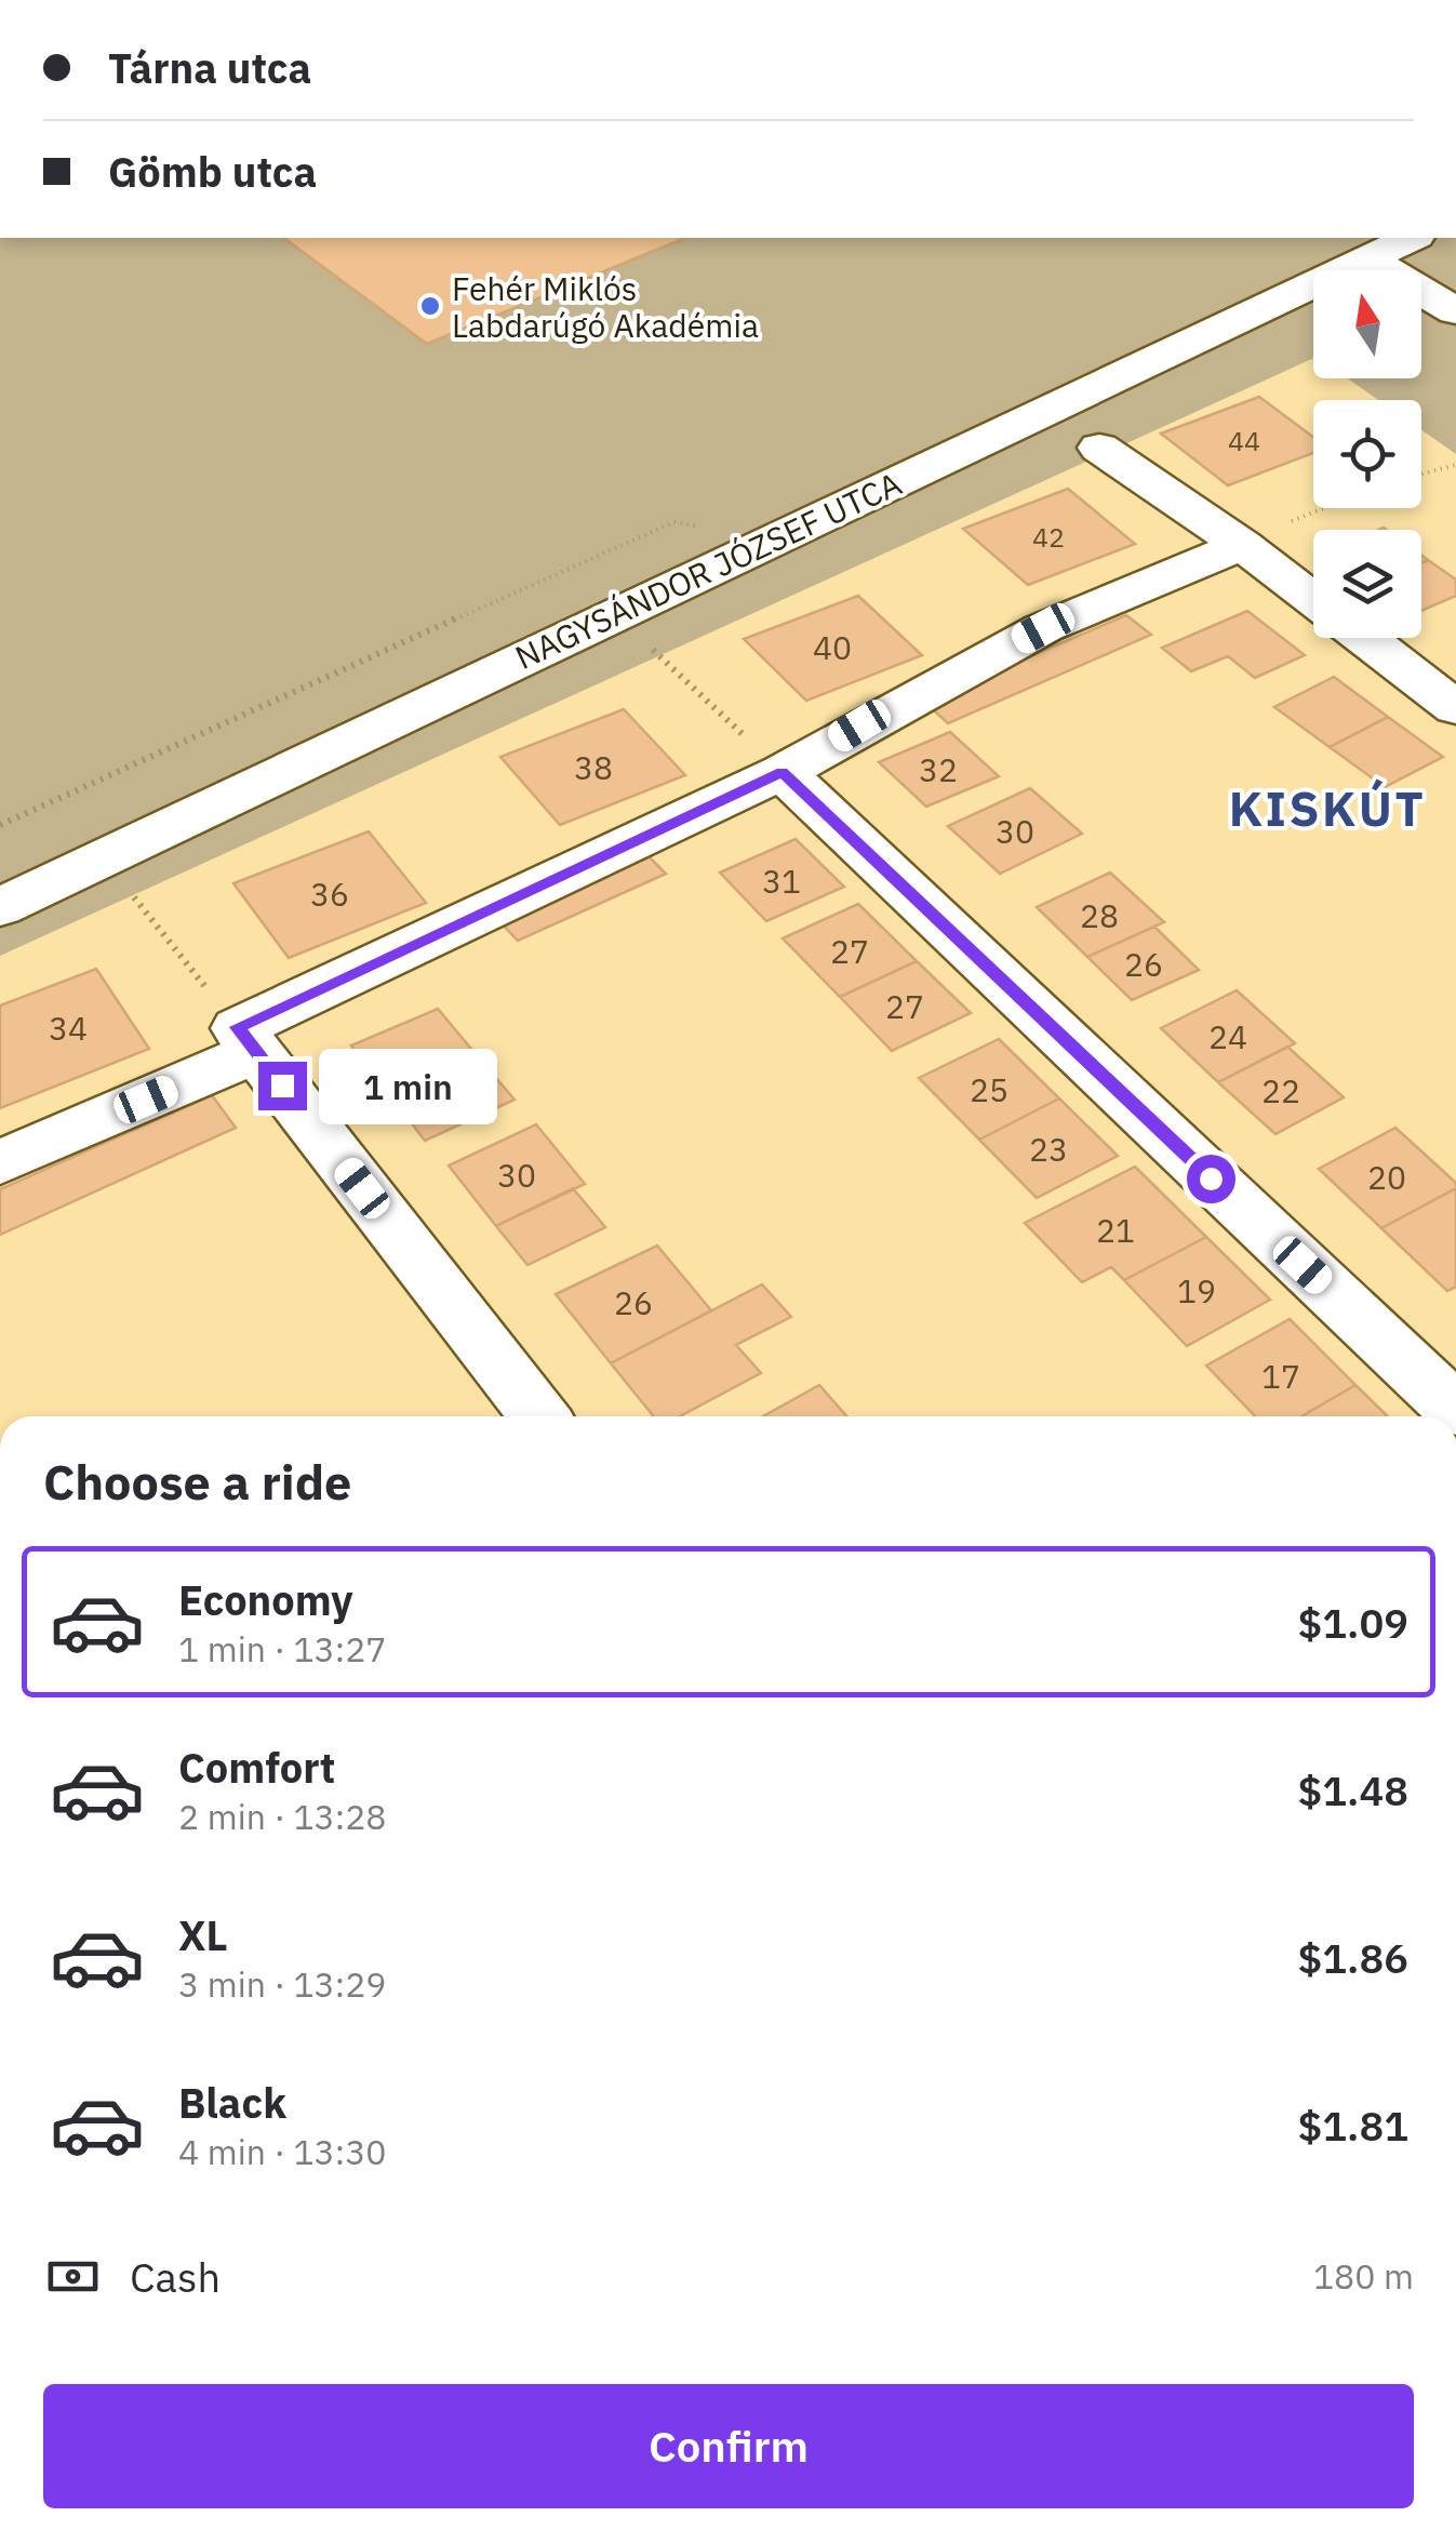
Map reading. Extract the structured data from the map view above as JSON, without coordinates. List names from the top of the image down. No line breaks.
{"streets":{"street":["NAGYSÁNDOR JÓZSEF UTCA"]},"districts":["KISKÚT"],"places":["Fehér Miklós Labdarúgó Akadémia"],"house_numbers":["44","42","40","38","32","30","31","36","28","27","26","27","34","24","25","22","23","30","20","21","19","26","17"],"north":"top","page":{"banner":["Tárna utca","Gömb utca"],"bubble":"1 min","heading":"Choose a ride","list":[{"name":"Economy","note":"1 min · 13:27","value":"$1.09"},{"name":"Comfort","note":"2 min · 13:28","value":"$1.48"},{"name":"XL","note":"3 min · 13:29","value":"$1.86"},{"name":"Black","note":"4 min · 13:30","value":"$1.81"}],"pay":["Cash","180 m"],"buttons":"Confirm"}}
